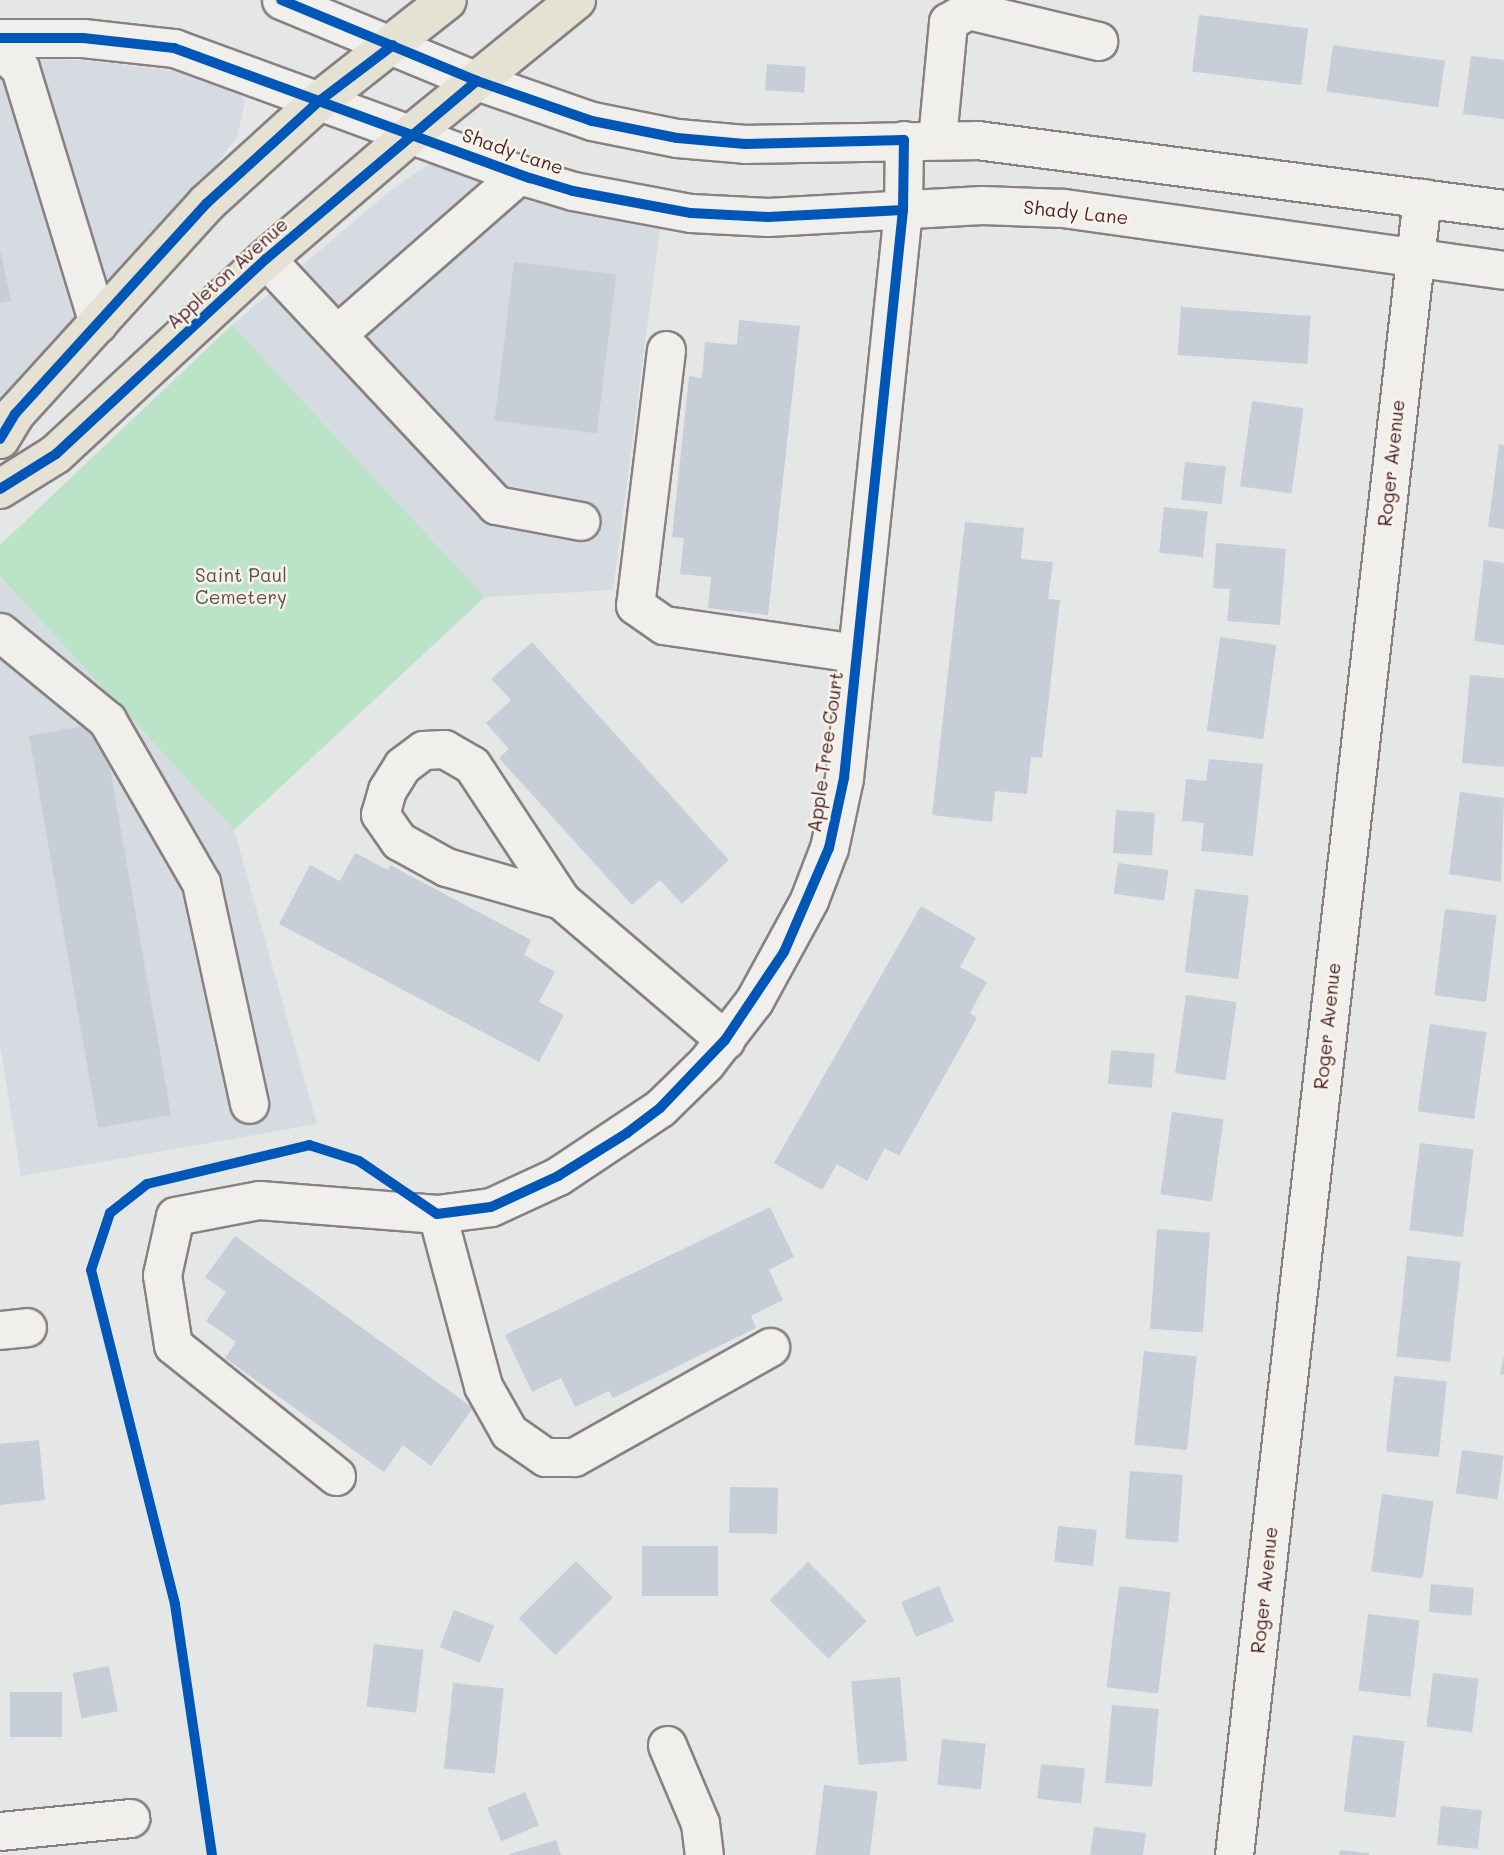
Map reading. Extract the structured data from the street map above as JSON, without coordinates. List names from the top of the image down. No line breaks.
{"streets":{"main road":["Appleton Avenue"],"street":["Shady Lane","Roger Avenue","Apple Tree Court"]},"crossings":[["Shady Lane","Appleton Avenue"],["Shady Lane","Roger Avenue"],["Shady Lane","Apple Tree Court"]],"parks":["Saint Paul Cemetery"]}
